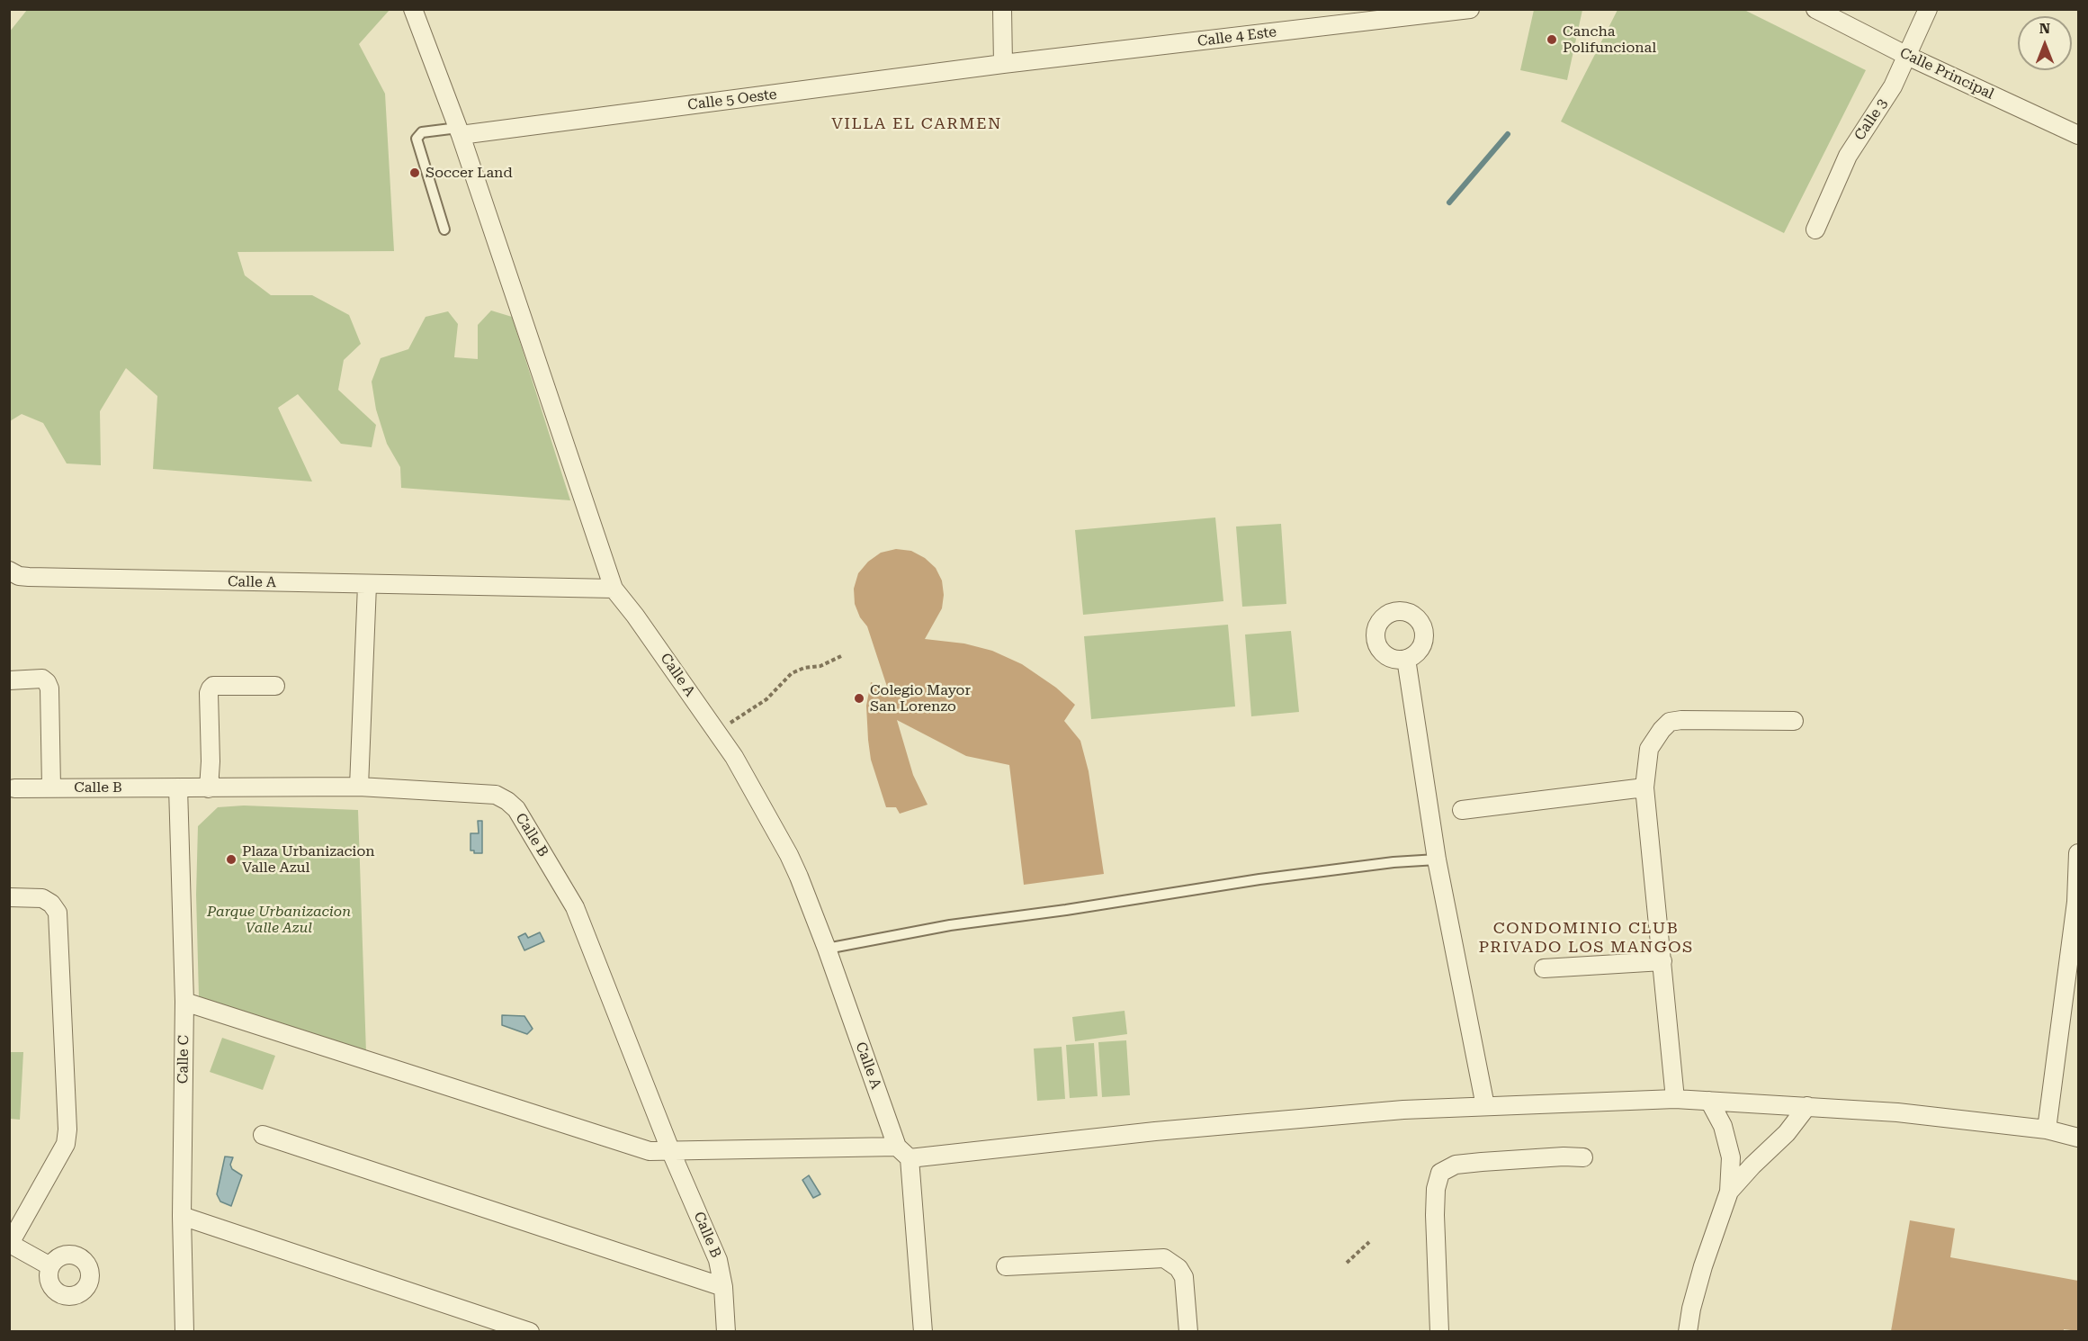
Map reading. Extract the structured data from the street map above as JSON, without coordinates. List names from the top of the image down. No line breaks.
{"streets":{"street":["Calle 4 Este","Calle Principal","Calle 5 Oeste","Calle 3","Calle A","Calle B","Calle C"]},"crossings":[["Calle 4 Este","Calle 5 Oeste"],["Calle Principal","Calle 3"],["Calle B","Calle C"]],"districts":["VILLA EL CARMEN","CONDOMINIO CLUB PRIVADO LOS MANGOS"],"parks":["Parque Urbanizacion Valle Azul"],"places":["Cancha Polifuncional","Soccer Land","Colegio Mayor San Lorenzo","Plaza Urbanizacion Valle Azul"],"north":"top"}
